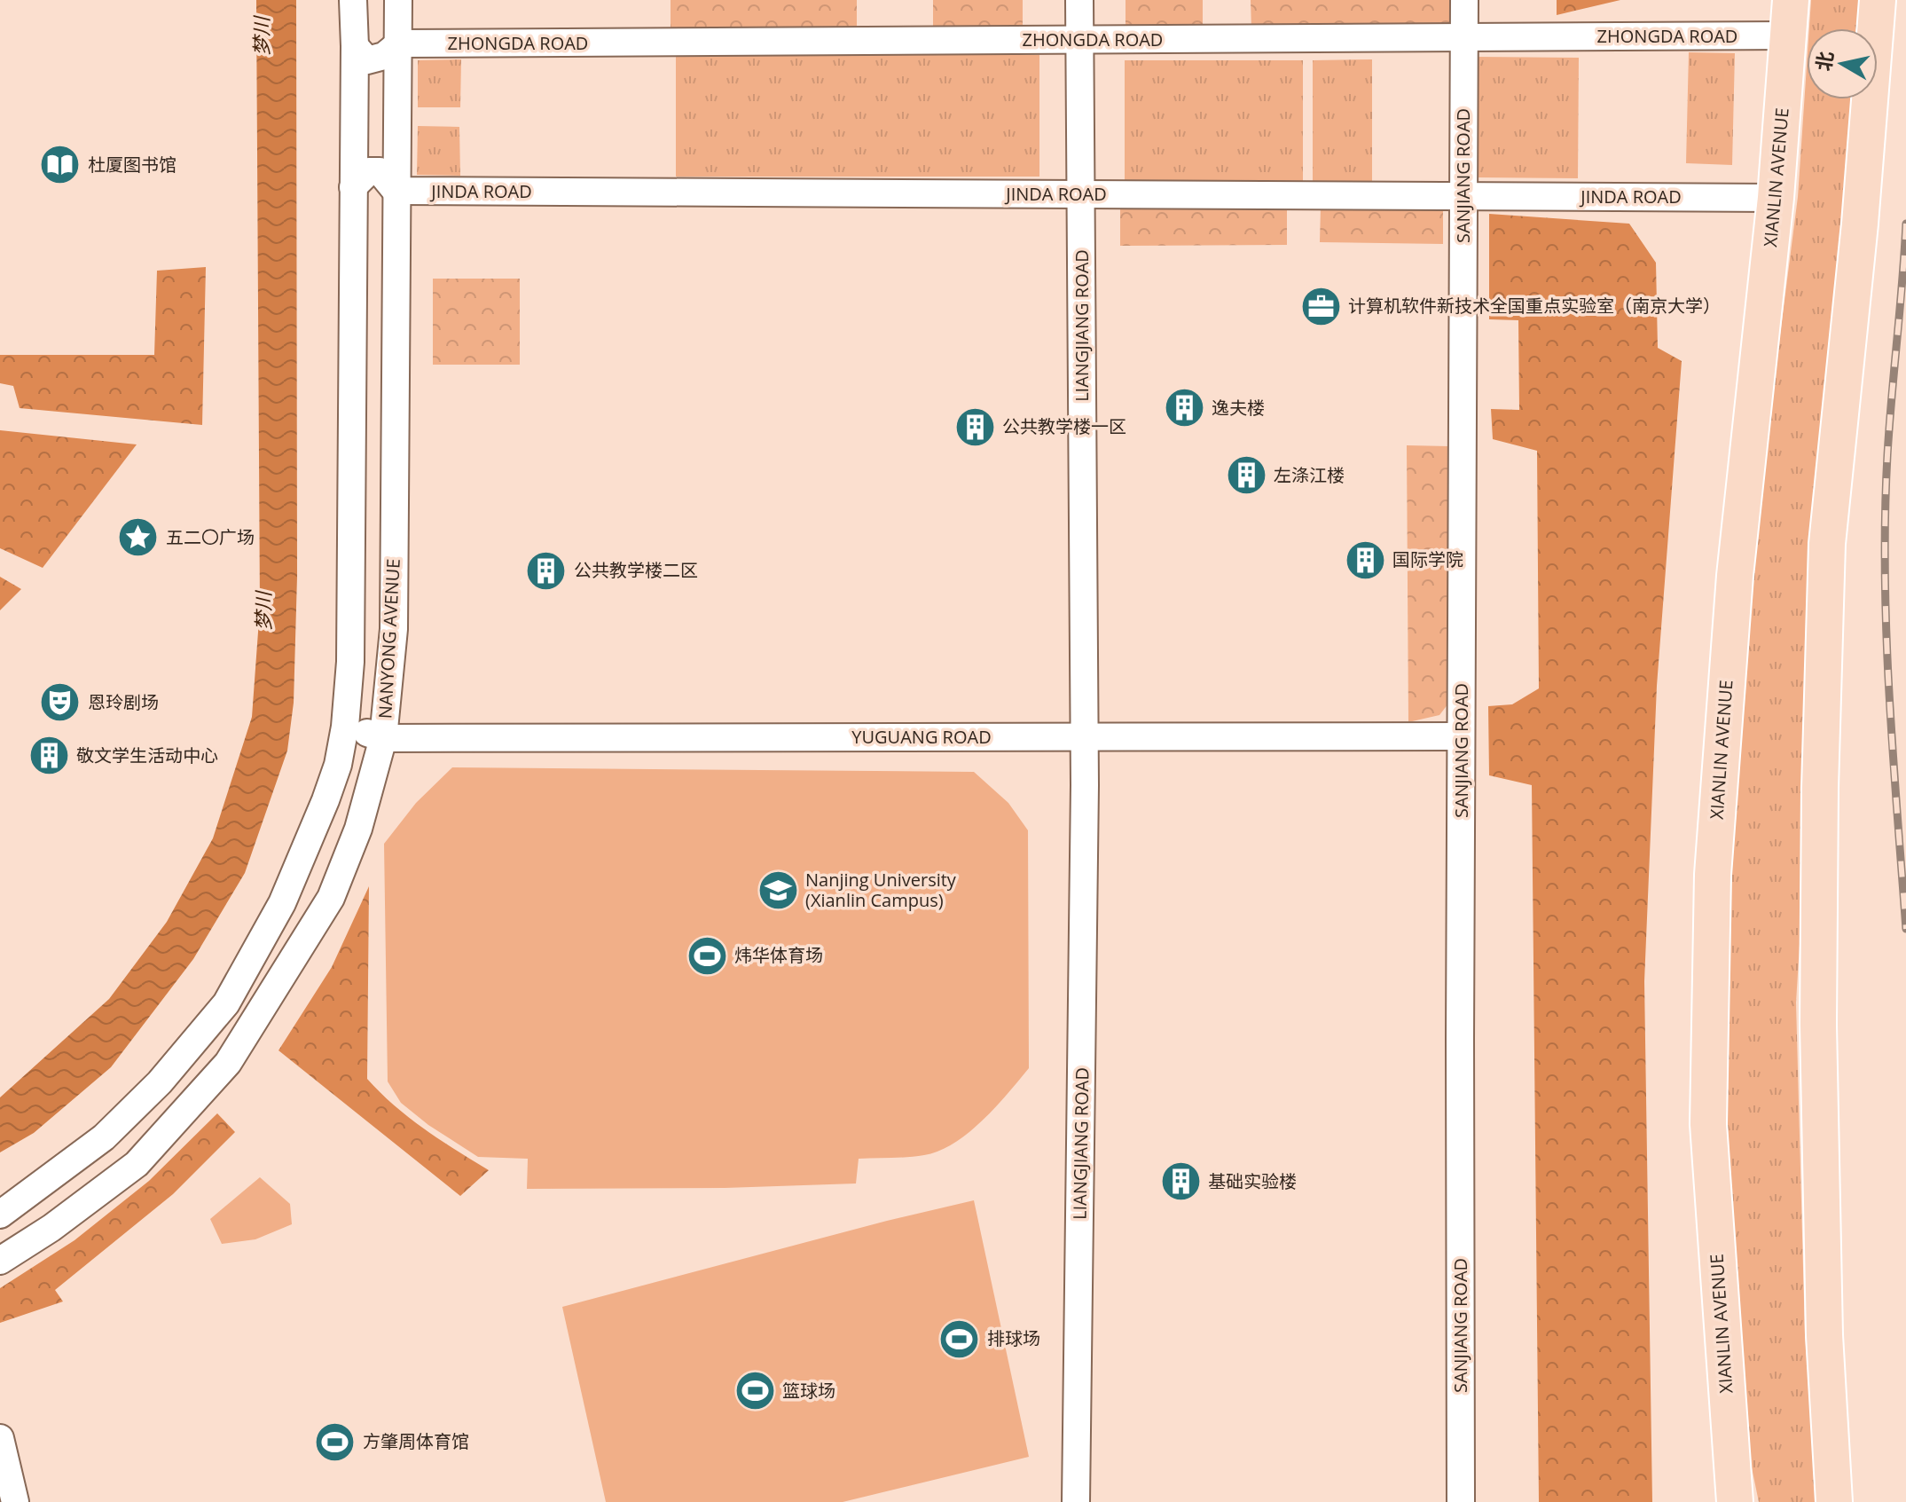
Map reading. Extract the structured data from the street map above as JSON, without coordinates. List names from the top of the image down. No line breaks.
{"streets":{"main road":["XIANLIN AVENUE"],"street":["ZHONGDA ROAD","SANJIANG ROAD","JINDA ROAD","LIANGJIANG ROAD","NANYONG AVENUE","YUGUANG ROAD"]},"crossings":[["ZHONGDA ROAD","SANJIANG ROAD"],["ZHONGDA ROAD","XIANLIN AVENUE"],["ZHONGDA ROAD","LIANGJIANG ROAD"],["ZHONGDA ROAD","NANYONG AVENUE"],["SANJIANG ROAD","JINDA ROAD"],["SANJIANG ROAD","YUGUANG ROAD"],["XIANLIN AVENUE","JINDA ROAD"],["JINDA ROAD","LIANGJIANG ROAD"],["JINDA ROAD","NANYONG AVENUE"],["LIANGJIANG ROAD","YUGUANG ROAD"],["NANYONG AVENUE","YUGUANG ROAD"]],"water":["梦川"],"places":{"library":["杜厦图书馆"],"office":["计算机软件新技术全国重点实验室（南京大学）"],"building":["逸夫楼","公共教学楼一区","左涤江楼","国际学院","公共教学楼二区","敬文学生活动中心","基础实验楼"],"place":["五二〇广场"],"theatre":["恩玲剧场"],"school or university":["Nanjing University (Xianlin Campus)"],"sports":["炜华体育场","排球场","篮球场","方肇周体育馆"]},"north":"left"}
